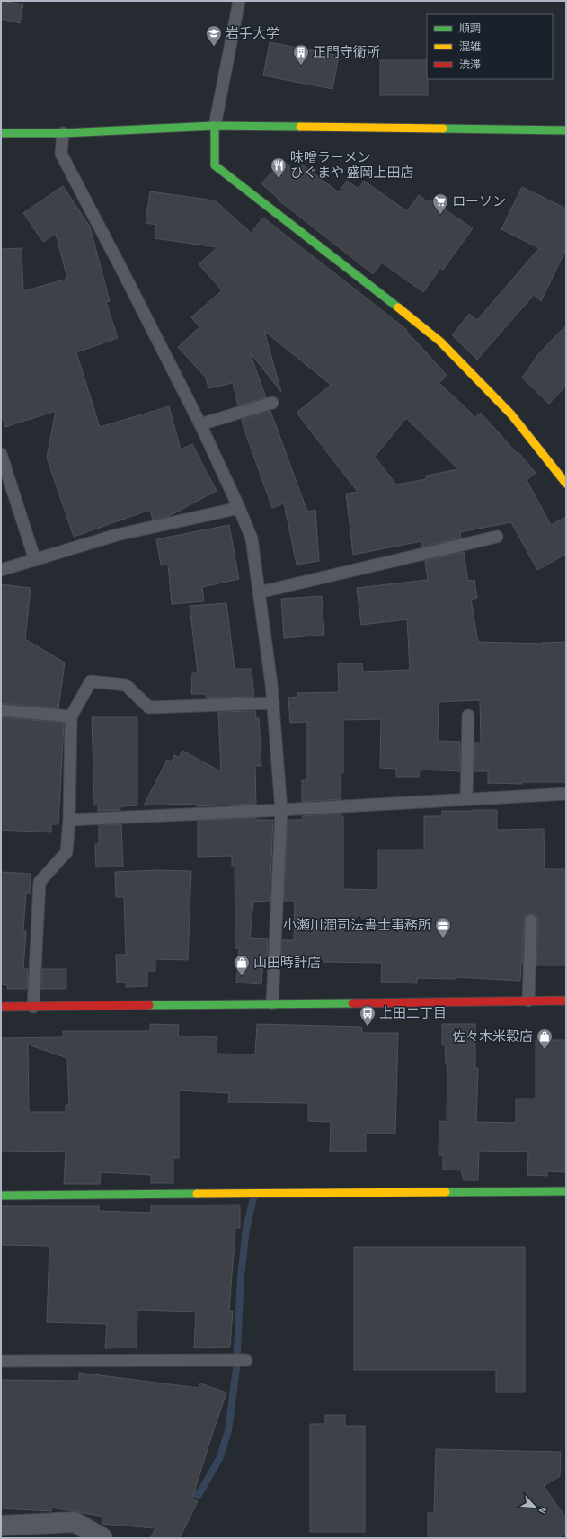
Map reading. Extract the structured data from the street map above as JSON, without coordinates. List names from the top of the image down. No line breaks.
{"places":{"school or university":["岩手大学"],"building":["正門守衛所"],"restaurant":["味噌ラーメン ひぐまや 盛岡上田店"],"supermarket":["ローソン"],"office":["小瀬川潤司法書士事務所"],"shop":["山田時計店","佐々木米穀店"],"bus stop":["上田二丁目"]},"legend":["順調","混雑","渋滞"],"north":"bottom right"}
